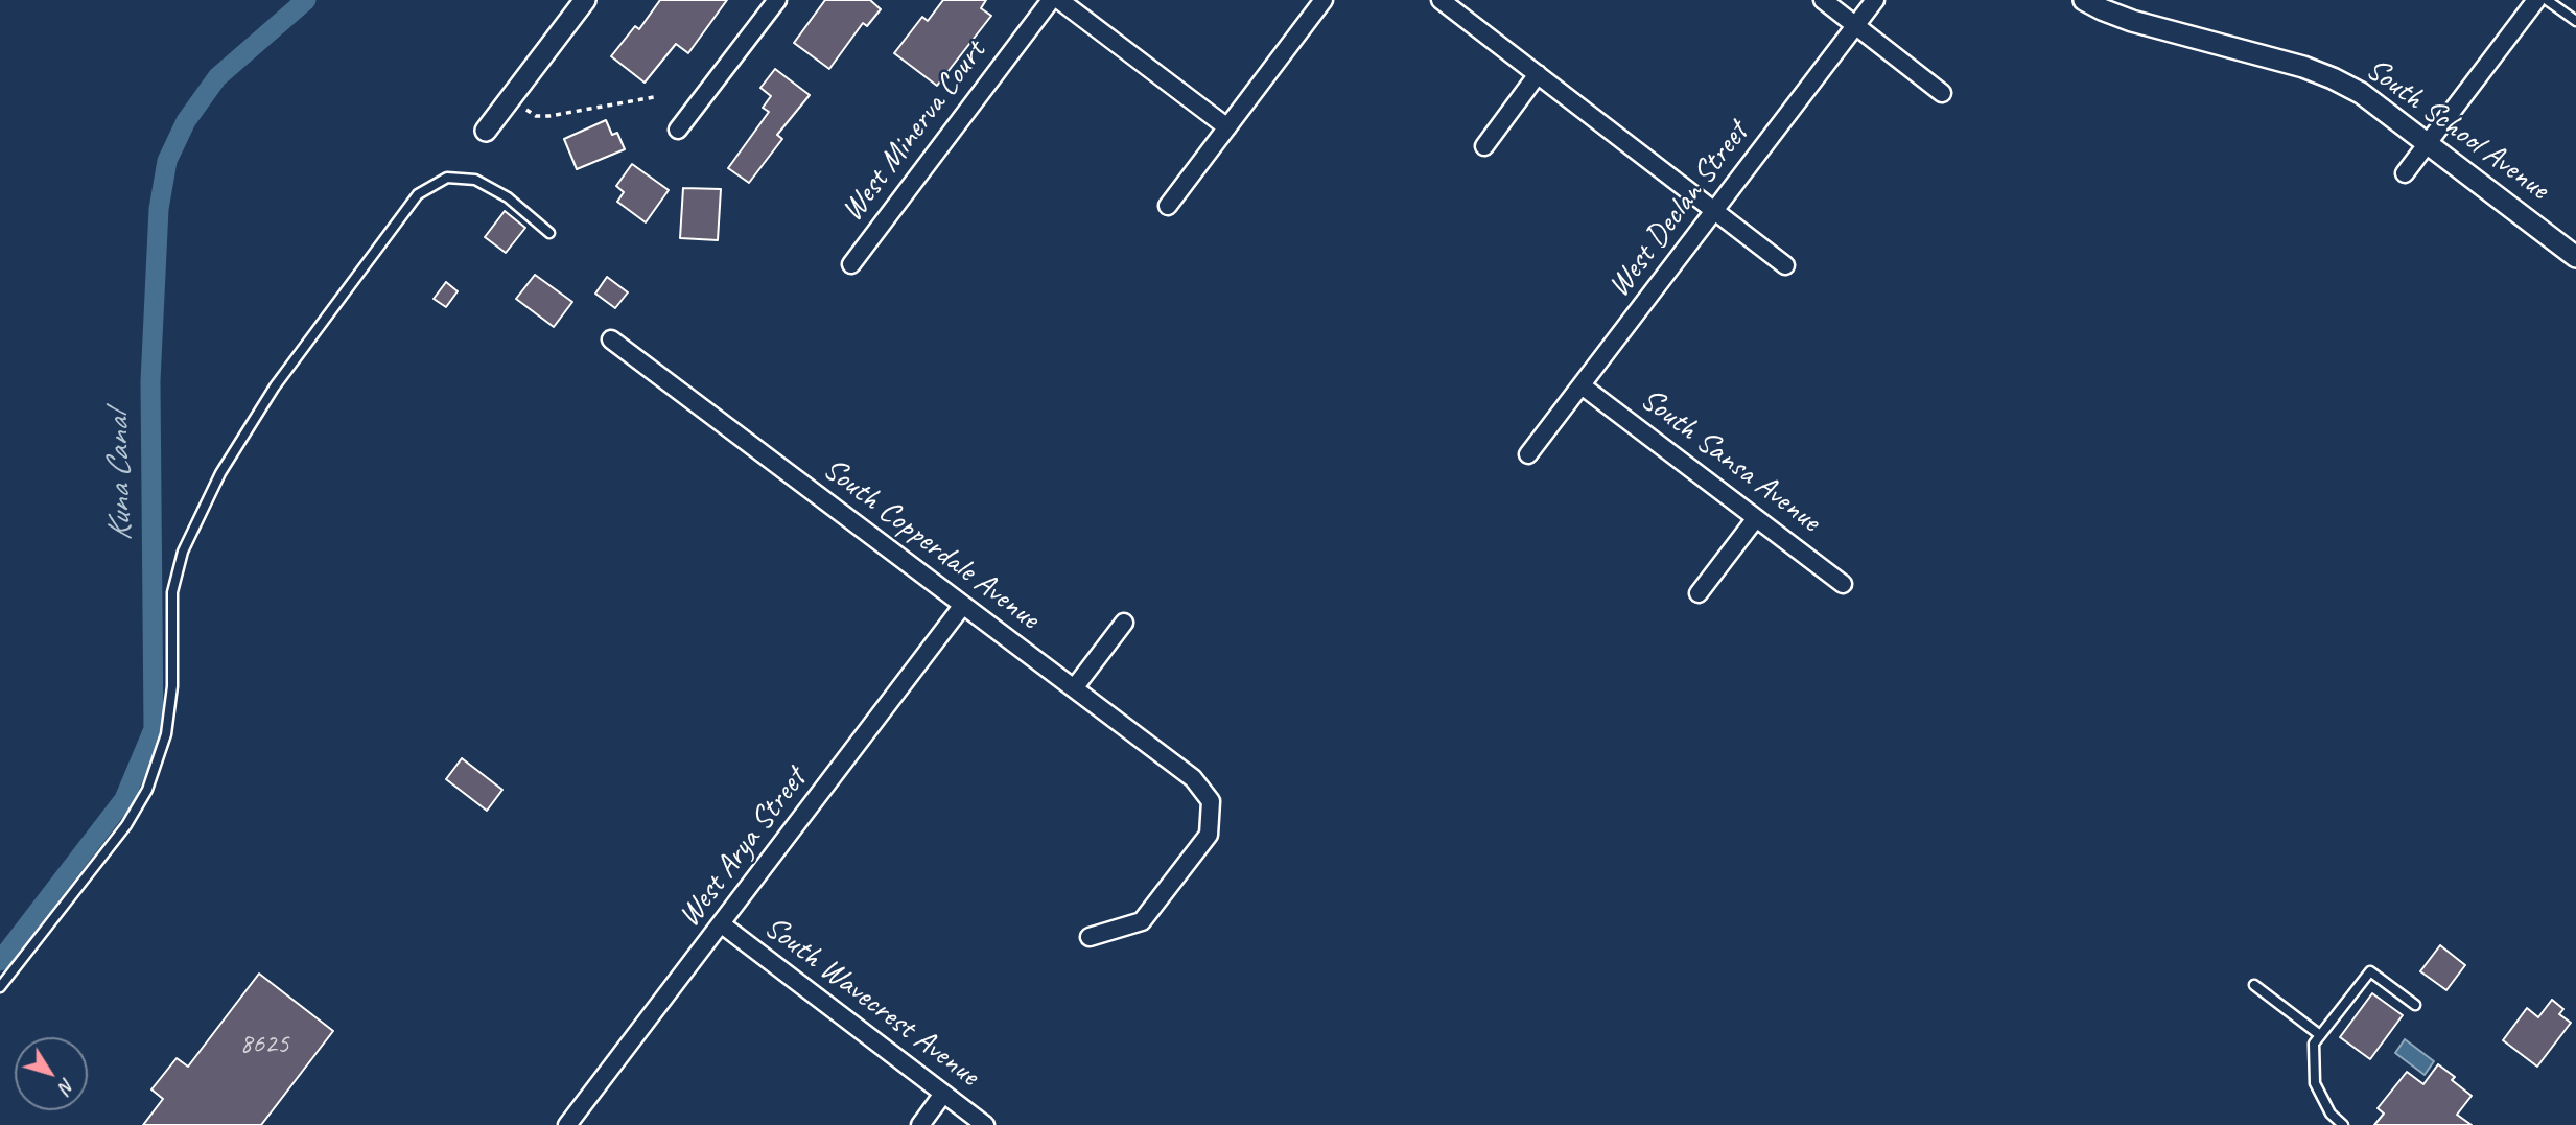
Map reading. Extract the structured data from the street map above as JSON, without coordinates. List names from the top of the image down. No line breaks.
{"streets":{"street":["South School Avenue","West Minerva Court","West Declan Street","South Sansa Avenue","South Copperdale Avenue","West Arya Street","South Wavecrest Avenue"]},"crossings":[["West Declan Street","South Sansa Avenue"],["South Copperdale Avenue","West Arya Street"],["West Arya Street","South Wavecrest Avenue"]],"water":["Kuna Canal"],"house_numbers":["8625"],"north":"bottom right"}
